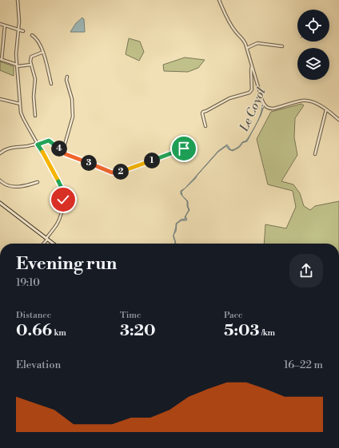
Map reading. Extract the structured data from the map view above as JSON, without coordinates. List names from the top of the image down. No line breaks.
{"water":["Le Coyol"],"page":{"pins":["4","1","3","2"],"heading":["Evening run","19:10"],"stats":[["Distance","0.66 km"],["Time","3:20"],["Pace","5:03 /km"]],"chart":["Elevation","16–22 m"]}}
